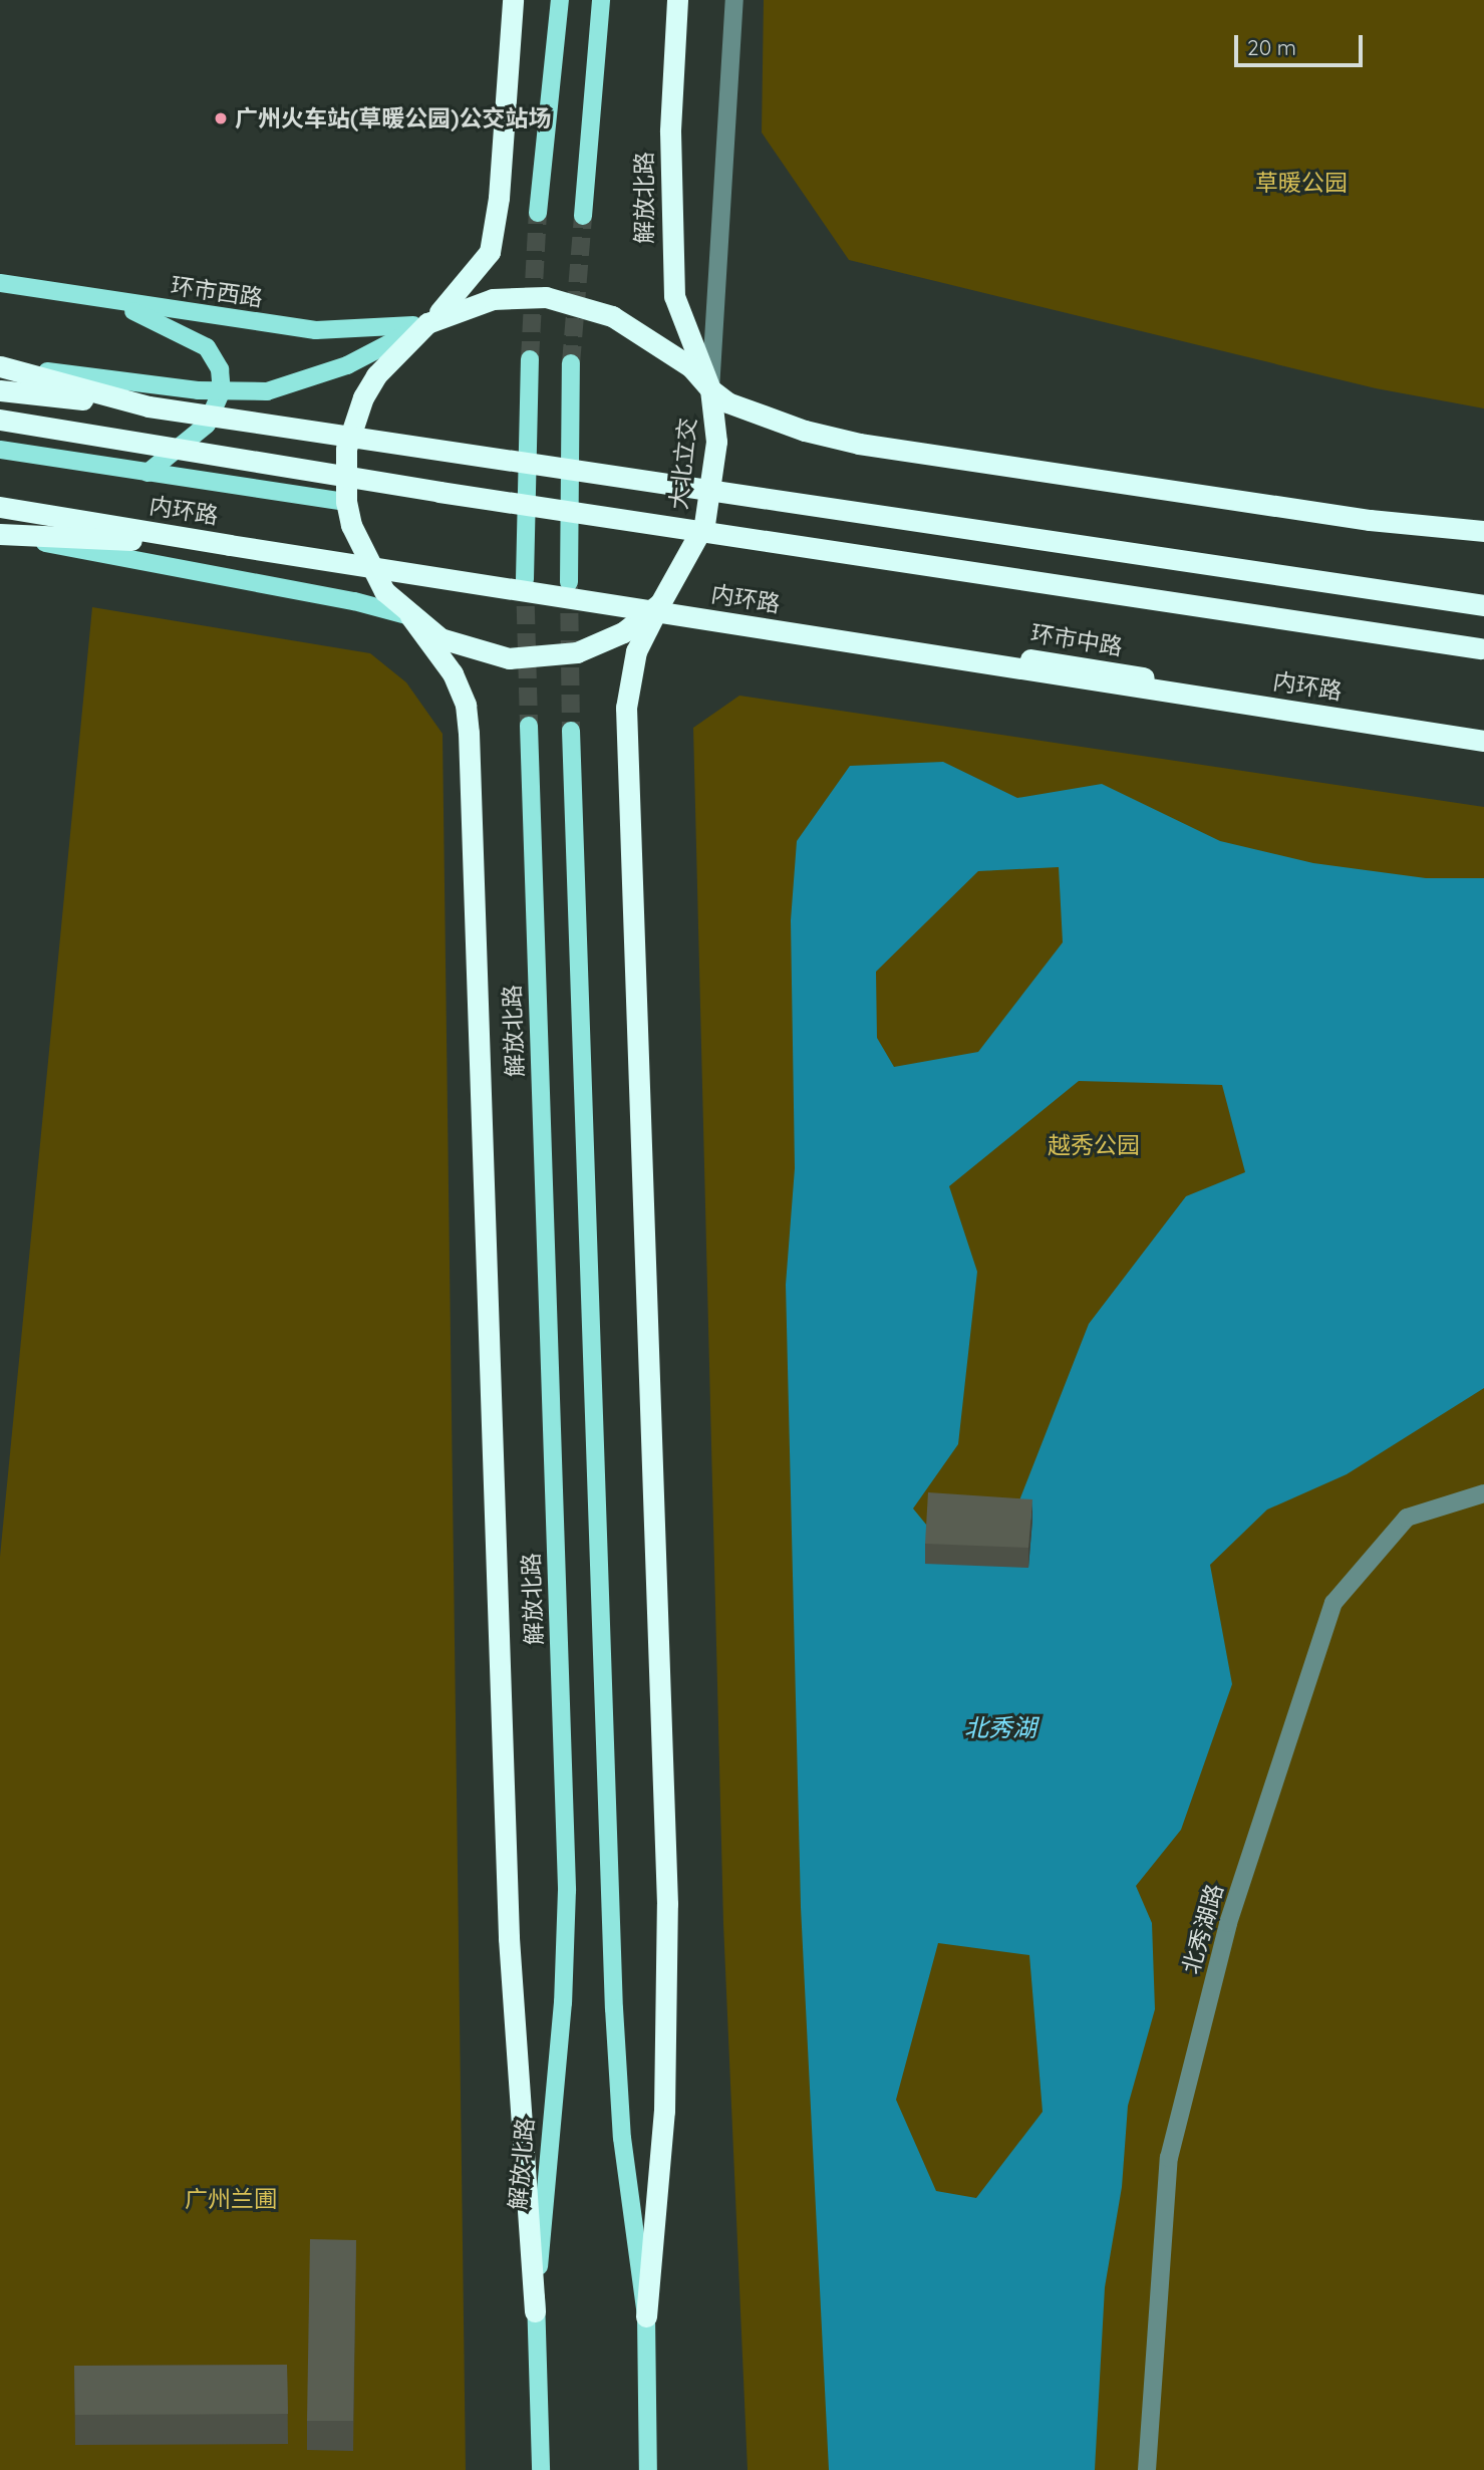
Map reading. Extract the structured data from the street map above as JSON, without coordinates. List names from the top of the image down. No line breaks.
{"streets":{"highway":["解放北路","大北立交","内环路","环市中路"],"main road":["环市西路"],"street":["北秀湖路"]},"crossings":[["解放北路","大北立交"],["环市西路","大北立交"],["大北立交","环市中路"]],"water":["北秀湖"],"parks":["草暖公园","越秀公园","广州兰圃"],"places":["广州火车站(草暖公园)公交站场"],"scale_bar":"20 m"}
